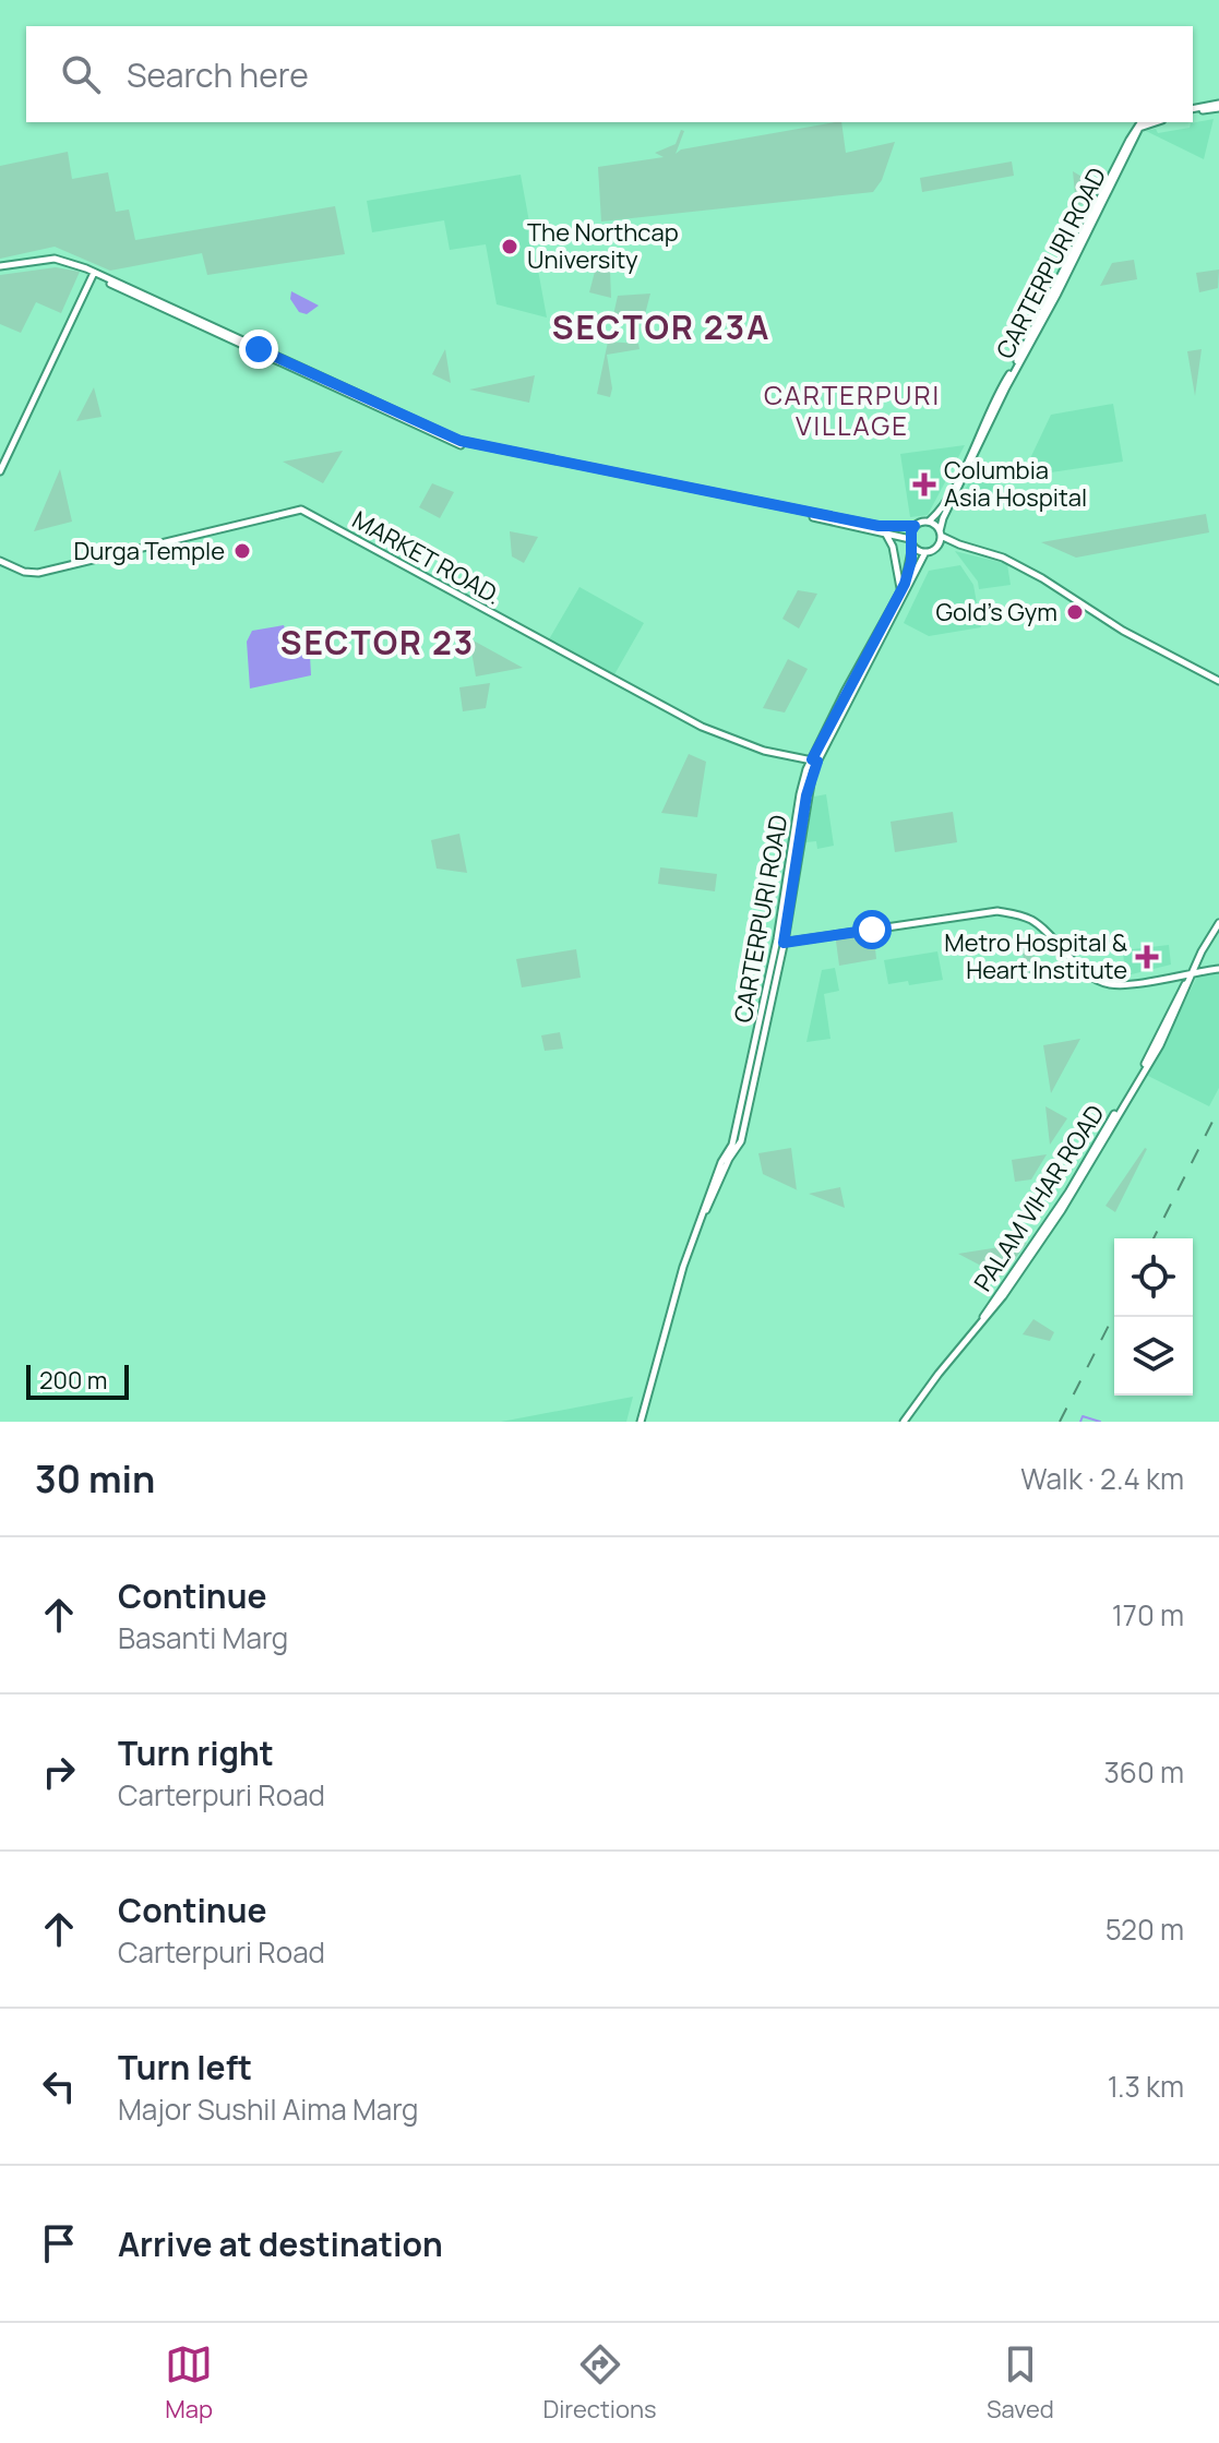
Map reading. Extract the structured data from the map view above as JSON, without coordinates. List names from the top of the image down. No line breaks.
{"streets":{"street":["CARTERPURI ROAD","MARKET ROAD.","PALAM VIHAR ROAD"]},"crossings":[["CARTERPURI ROAD","MARKET ROAD."]],"districts":["SECTOR 23A","CARTERPURI VILLAGE","SECTOR 23"],"places":{"other":["The Northcap University","Durga Temple","Gold's Gym"],"health":["Columbia Asia Hospital","Metro Hospital & Heart Institute"]},"scale_bar":"200 m","page":{"search":"Search here","scale":"200 m","heading":["30 min","Walk · 2.4 km"],"list":[["Continue","Basanti Marg","170 m"],["Turn right","Carterpuri Road","360 m"],["Continue","Carterpuri Road","520 m"],["Turn left","Major Sushil Aima Marg","1.3 km"],"Arrive at destination"],"nav":["Map","Directions","Saved"]}}
